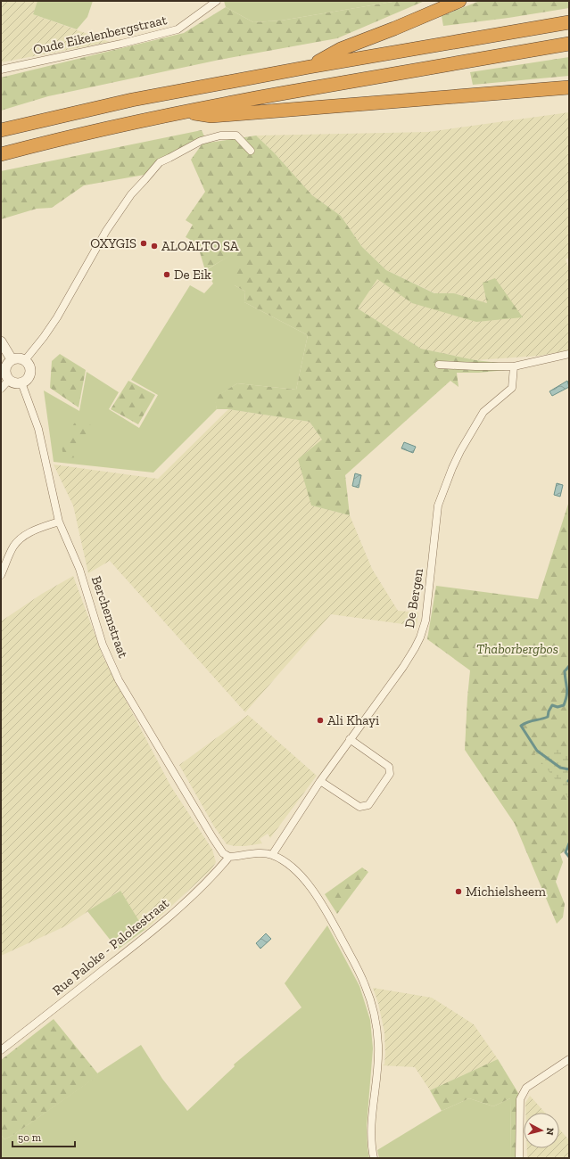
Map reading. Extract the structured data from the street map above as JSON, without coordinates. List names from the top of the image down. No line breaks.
{"streets":{"street":["Oude Eikelenbergstraat","De Bergen","Berchemstraat","Rue Paloke - Palokestraat"]},"crossings":[["Berchemstraat","Rue Paloke - Palokestraat"]],"parks":["Thaborbergbos"],"places":["OXYGIS","ALOALTO SA","De Eik","Ali Khayi","Michielsheem"],"scale_bar":"50 m","north":"right"}
